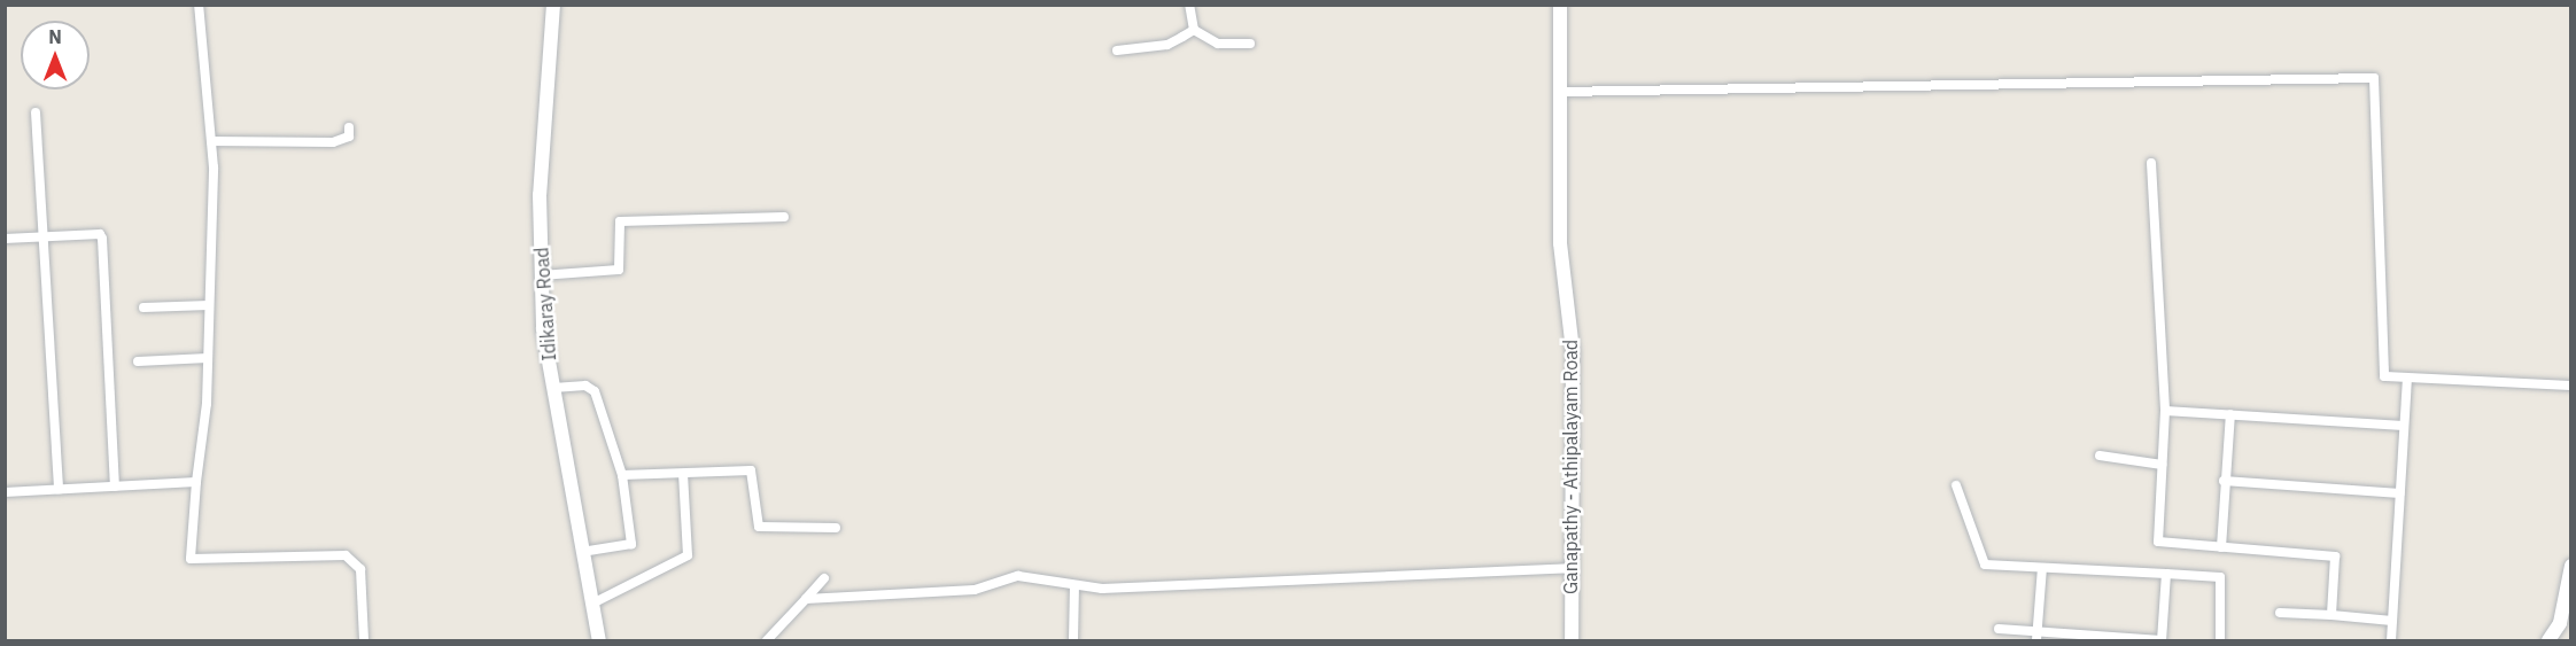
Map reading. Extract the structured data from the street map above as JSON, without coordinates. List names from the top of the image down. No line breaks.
{"streets":{"street":["Idikaray Road","Ganapathy - Athipalayam Road"]},"north":"top"}
